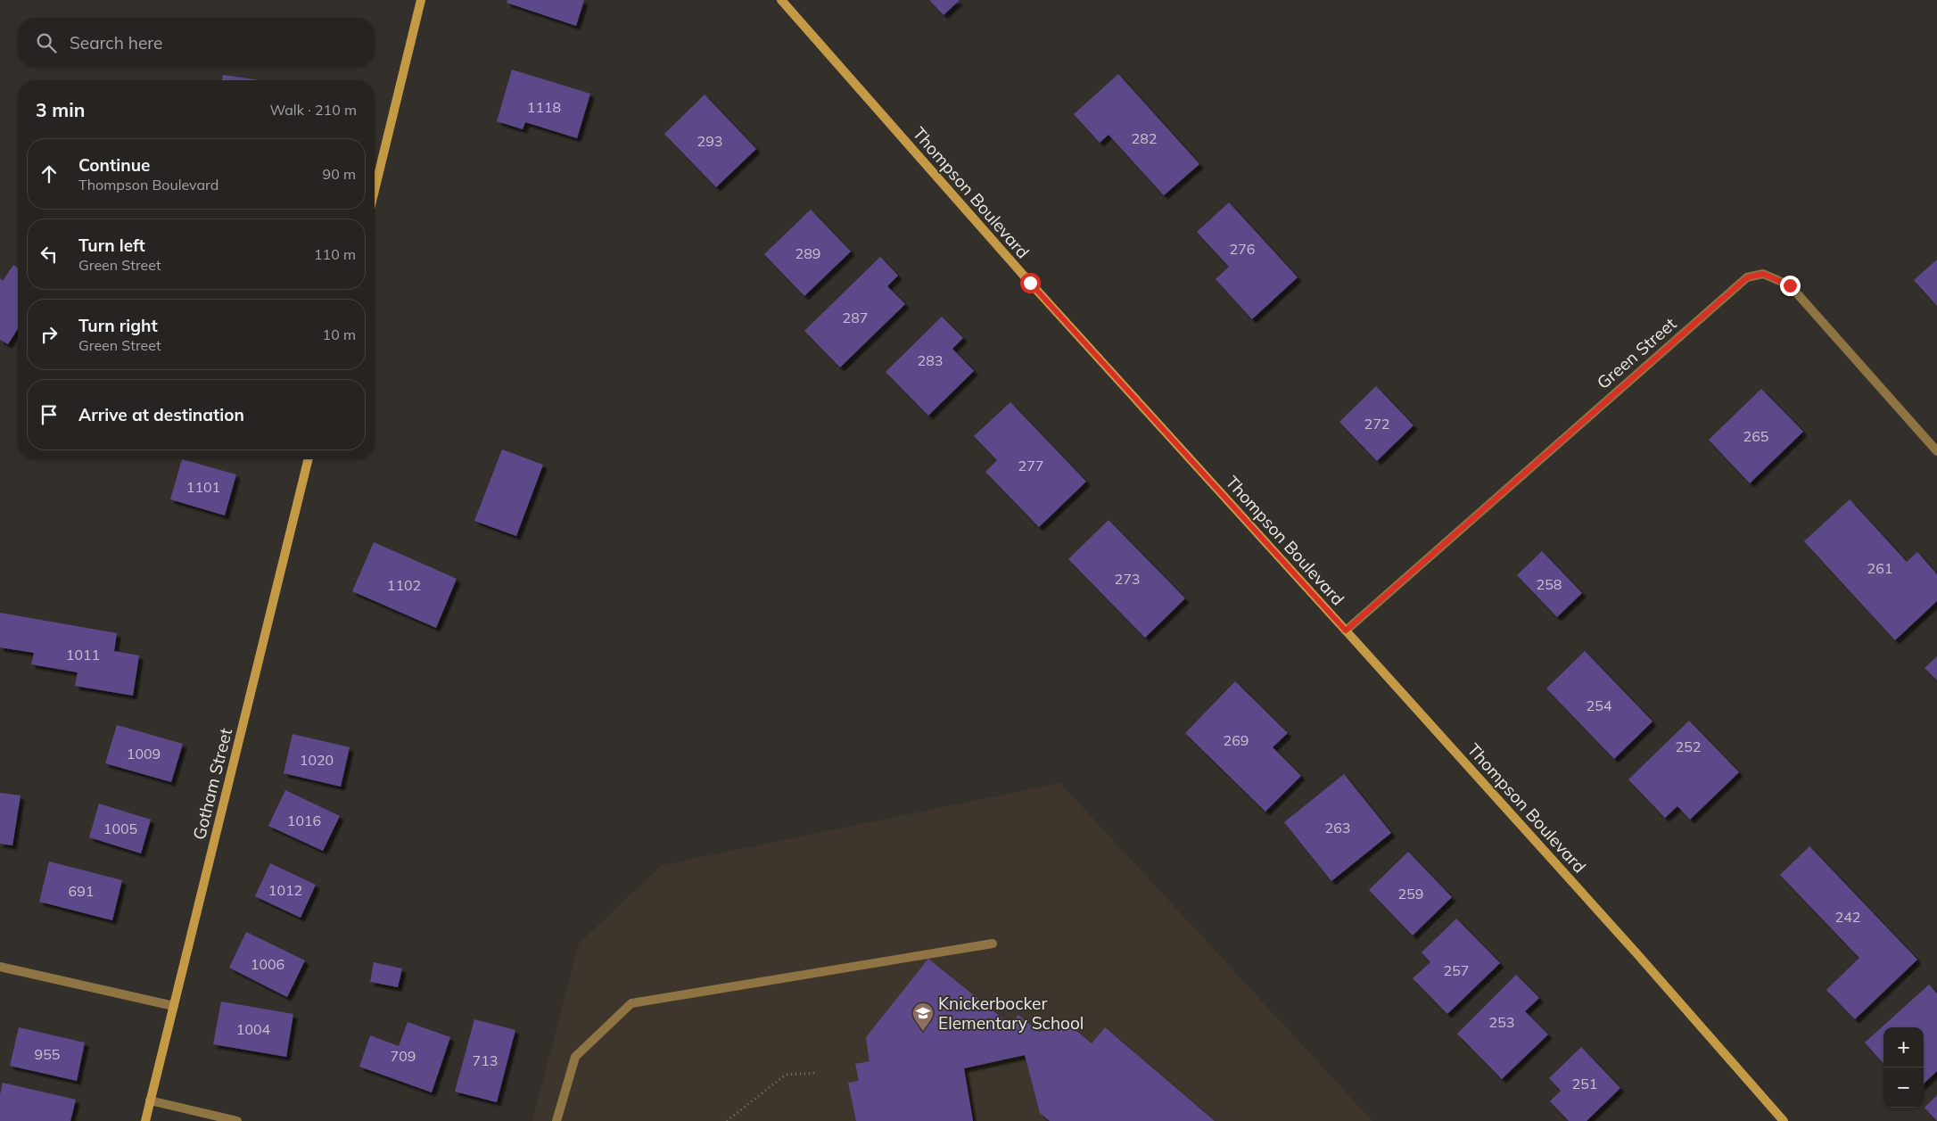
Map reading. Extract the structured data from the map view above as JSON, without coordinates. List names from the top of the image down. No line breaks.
{"streets":{"street":["Thompson Boulevard","Green Street","Gotham Street"]},"crossings":[["Thompson Boulevard","Green Street"]],"places":{"school or university":["Knickerbocker Elementary School"]},"house_numbers":["1118","282","293","276","289","287","283","272","265","277","1101","261","273","258","1102","1011","254","269","252","1009","1020","1016","263","1005","1012","691","259","242","1006","257","253","1004","955","709","713","251"],"page":{"search":"Search here","heading":["3 min","Walk · 210 m"],"list":[["Continue","Thompson Boulevard","90 m"],["Turn left","Green Street","110 m"],["Turn right","Green Street","10 m"],"Arrive at destination"],"map_buttons":["+","−"]}}
